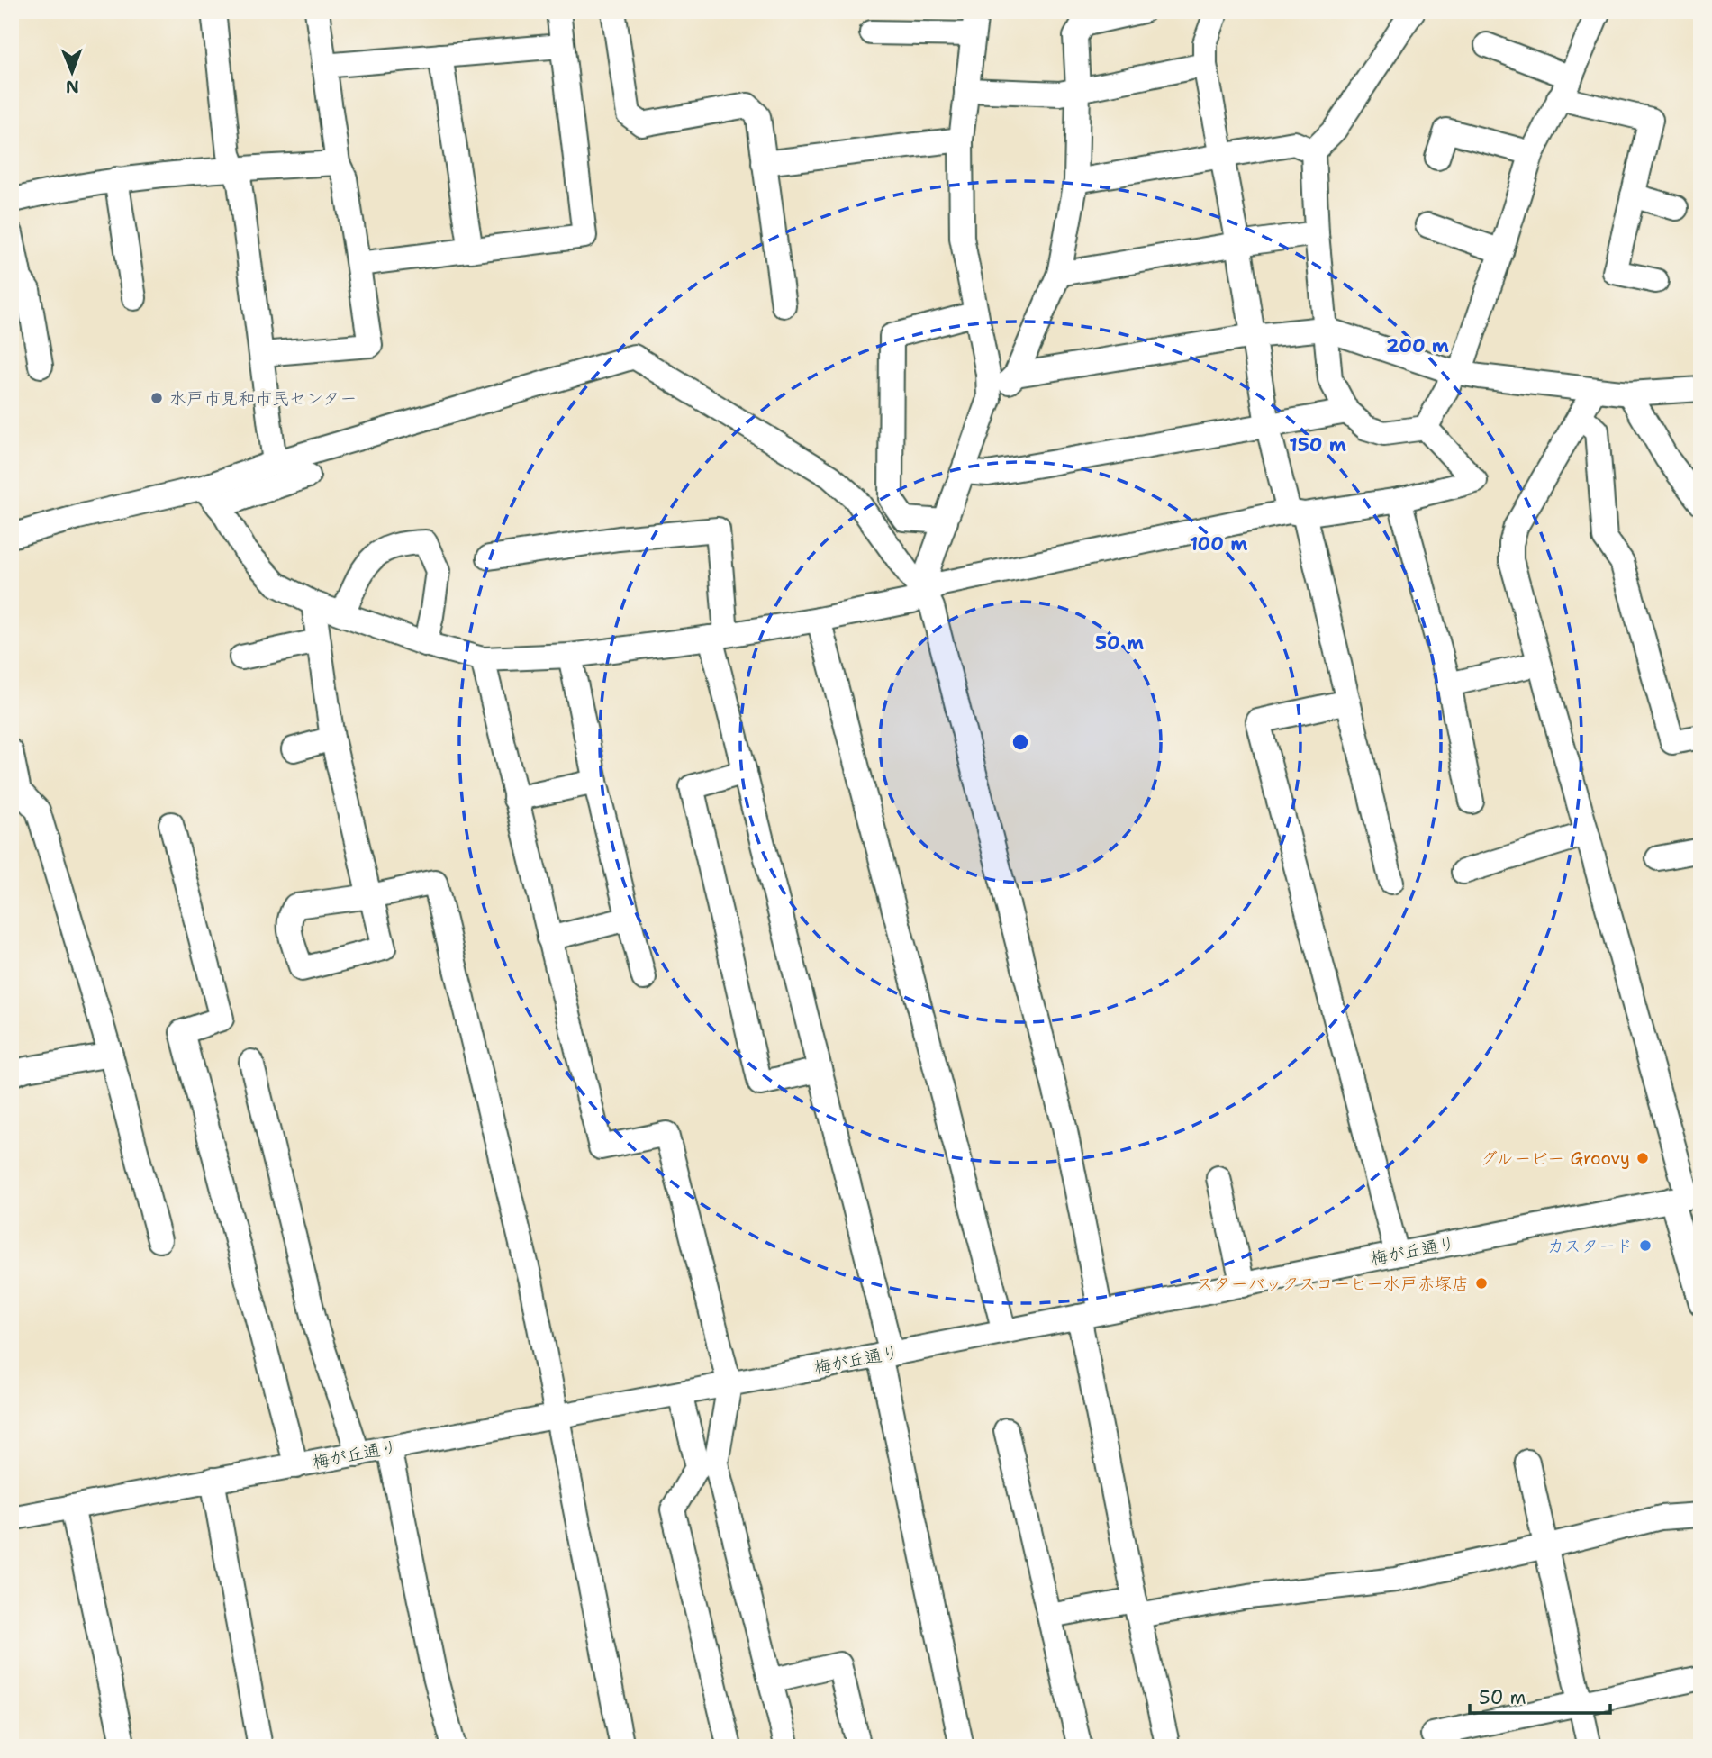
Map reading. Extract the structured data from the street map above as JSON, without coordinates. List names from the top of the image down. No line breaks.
{"streets":{"street":["梅が丘通り"]},"places":["水戸市見和市民センター","グルービー Groovy","カスタード","スターバックスコーヒー水戸赤塚店"],"scale_bar":"50 m","north":"bottom","rings":["200 m","150 m","100 m","50 m"]}
